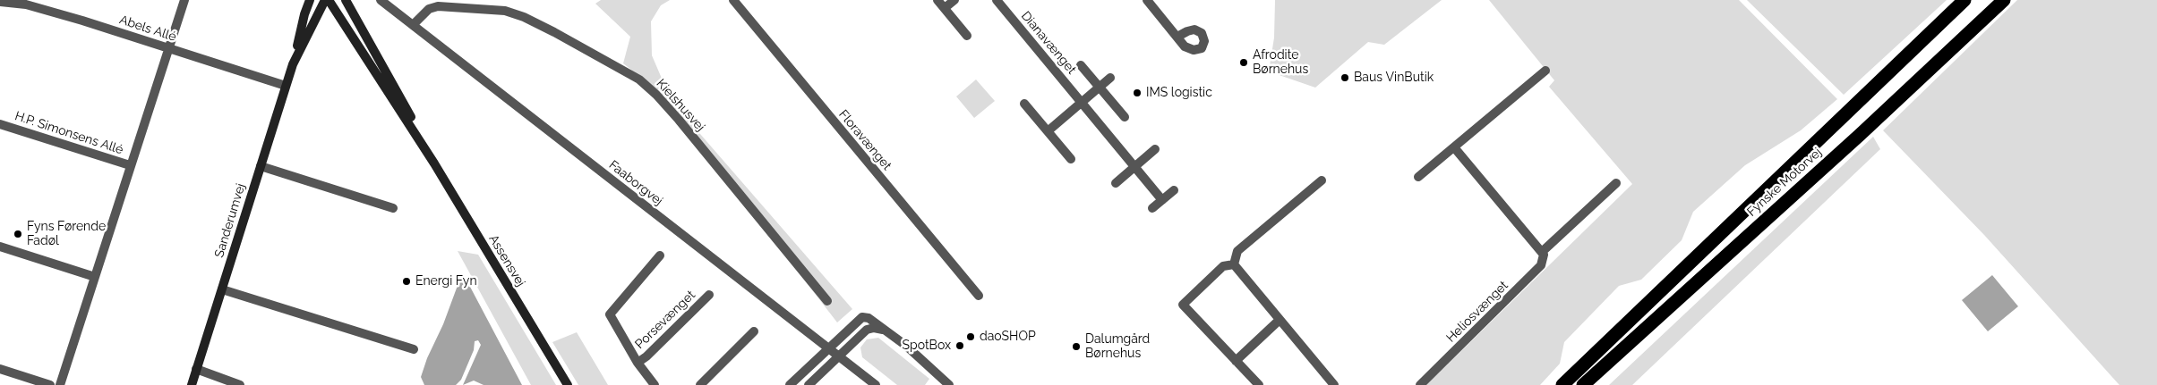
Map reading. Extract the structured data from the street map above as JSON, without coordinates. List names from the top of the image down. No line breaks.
{"streets":{"highway":["Fynske Motorvej"],"main road":["Sanderumvej","Assensvej"],"street":["Abels Allé","Dianavænget","Kielshusvej","H.P. Simonsens Allé","Floravænget","Faaborgvej","Heliosvænget","Porsevænget"]},"crossings":[["Abels Allé","H.P. Simonsens Allé"],["Abels Allé","Sanderumvej"],["Kielshusvej","Faaborgvej"],["Sanderumvej","Assensvej"]],"places":["Afrodite Børnehus","Baus VinButik","IMS logistic","Fyns Førende Fadøl","Energi Fyn","daoSHOP","SpotBox","Dalumgård Børnehus"]}
